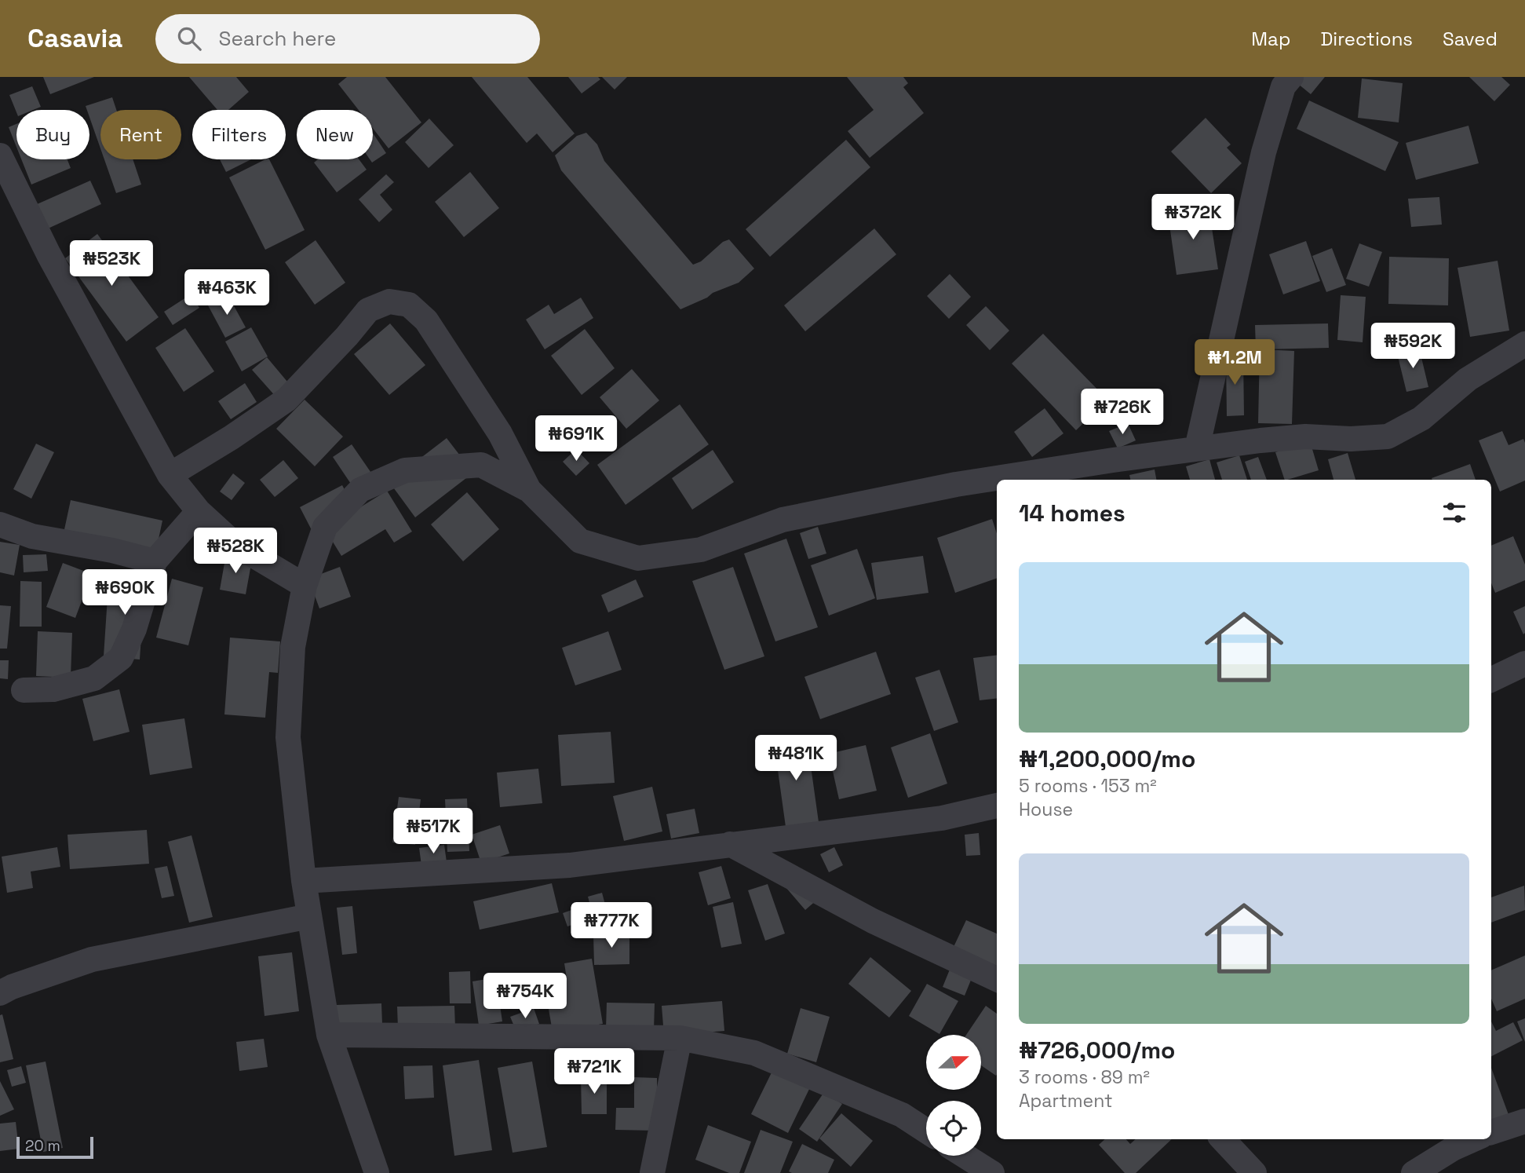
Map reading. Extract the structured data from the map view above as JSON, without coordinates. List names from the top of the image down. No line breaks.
{"scale_bar":"20 m","north":"right","page":{"header":"Casavia","search":"Search here","nav":["Map","Directions","Saved"],"chip":["Buy","Rent","Filters","New"],"price":["₦372K","₦523K","₦463K","₦592K","₦1.2M","₦726K","₦691K","₦528K","₦690K","₦481K","₦517K","₦777K","₦754K","₦721K"],"heading":"14 homes","list":[{"name":"₦1,200,000/mo","note":"5 rooms · 153 m² · House"},{"name":"₦726,000/mo","note":"3 rooms · 89 m² · Apartment"}],"scale":"20 m"}}
